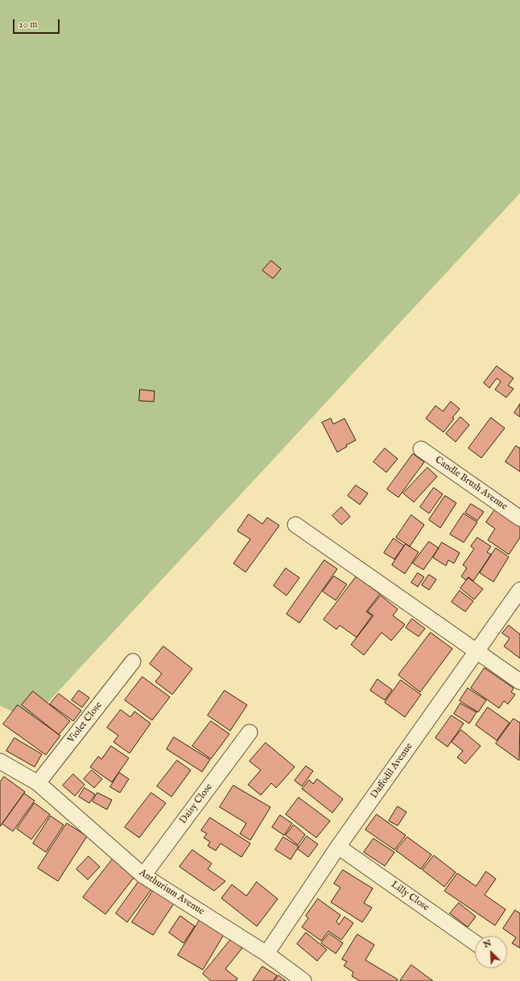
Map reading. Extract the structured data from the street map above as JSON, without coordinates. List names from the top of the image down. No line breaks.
{"streets":{"street":["Candle Brush Avenue","Violet Close","Daffodil Avenue","Daisy Close","Anthurium Avenue","Lilly Close"]},"crossings":[["Violet Close","Anthurium Avenue"],["Daffodil Avenue","Anthurium Avenue"],["Daffodil Avenue","Lilly Close"],["Daisy Close","Anthurium Avenue"]],"scale_bar":"20 m","north":"top left"}
